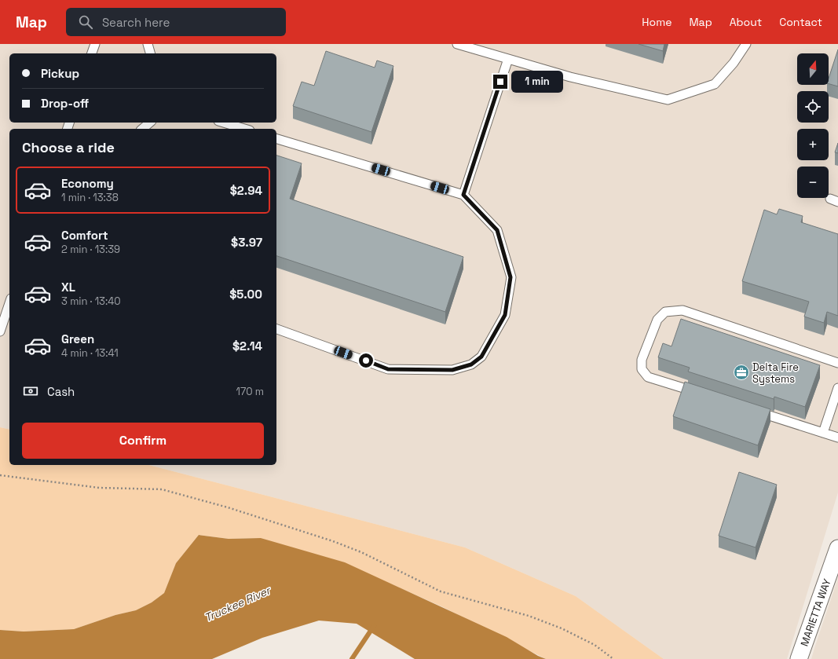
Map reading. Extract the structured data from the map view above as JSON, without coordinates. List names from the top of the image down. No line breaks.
{"streets":{"street":["MARIETTA WAY"]},"water":["Truckee River"],"places":{"office":["Delta Fire Systems"]},"north":"top","page":{"header":"Map","search":"Search here","nav":["Home","Map","About","Contact"],"map_buttons":["+","−"],"banner":["Pickup","Drop-off"],"bubble":"1 min","heading":"Choose a ride","list":[{"name":"Economy","note":"1 min · 13:38","value":"$2.94"},{"name":"Comfort","note":"2 min · 13:39","value":"$3.97"},{"name":"XL","note":"3 min · 13:40","value":"$5.00"},{"name":"Green","note":"4 min · 13:41","value":"$2.14"}],"pay":["Cash","170 m"],"buttons":"Confirm"}}
